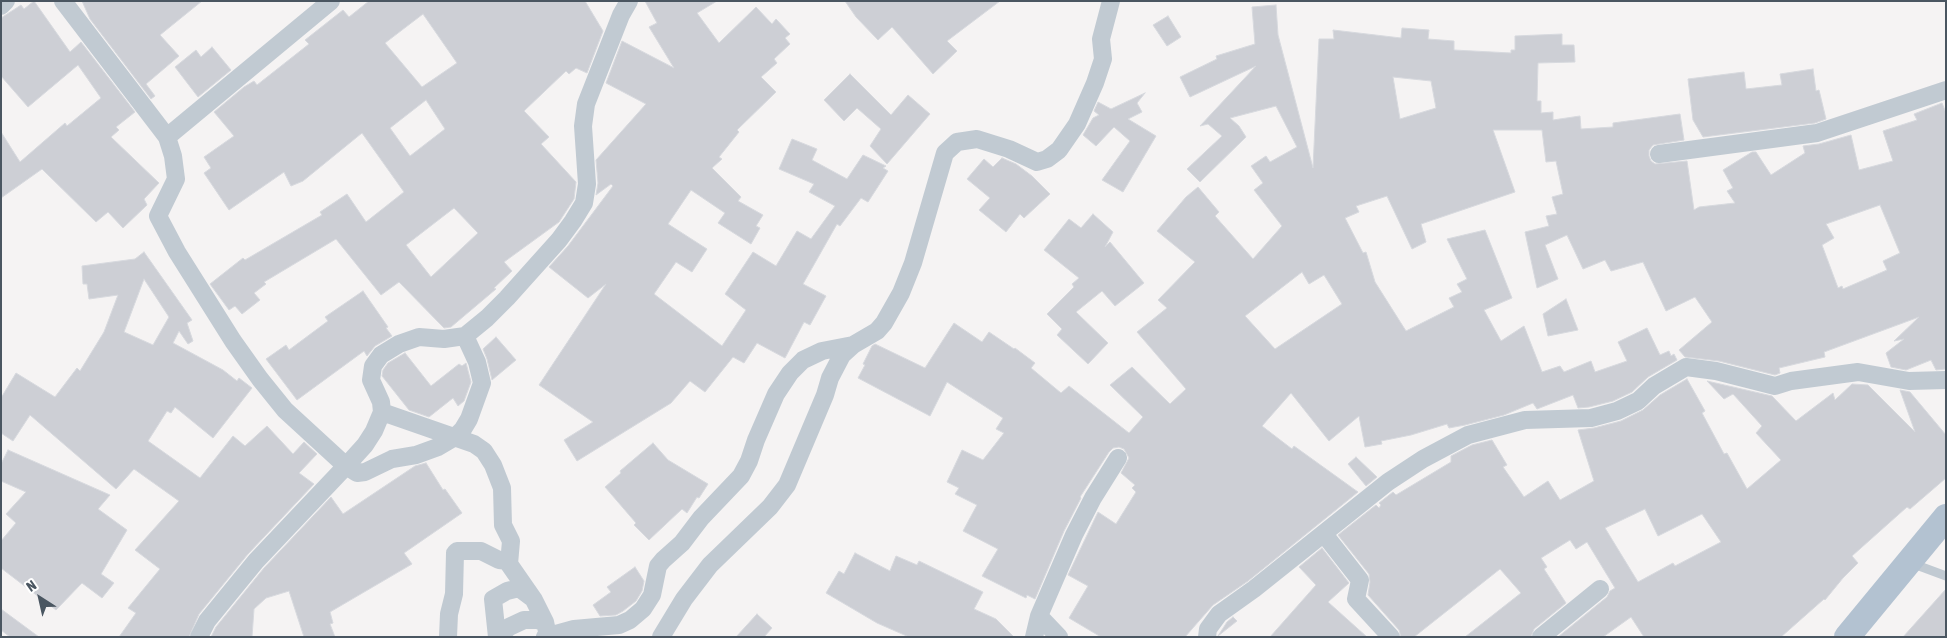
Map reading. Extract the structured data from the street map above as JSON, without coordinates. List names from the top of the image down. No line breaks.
{"north":"top left"}
